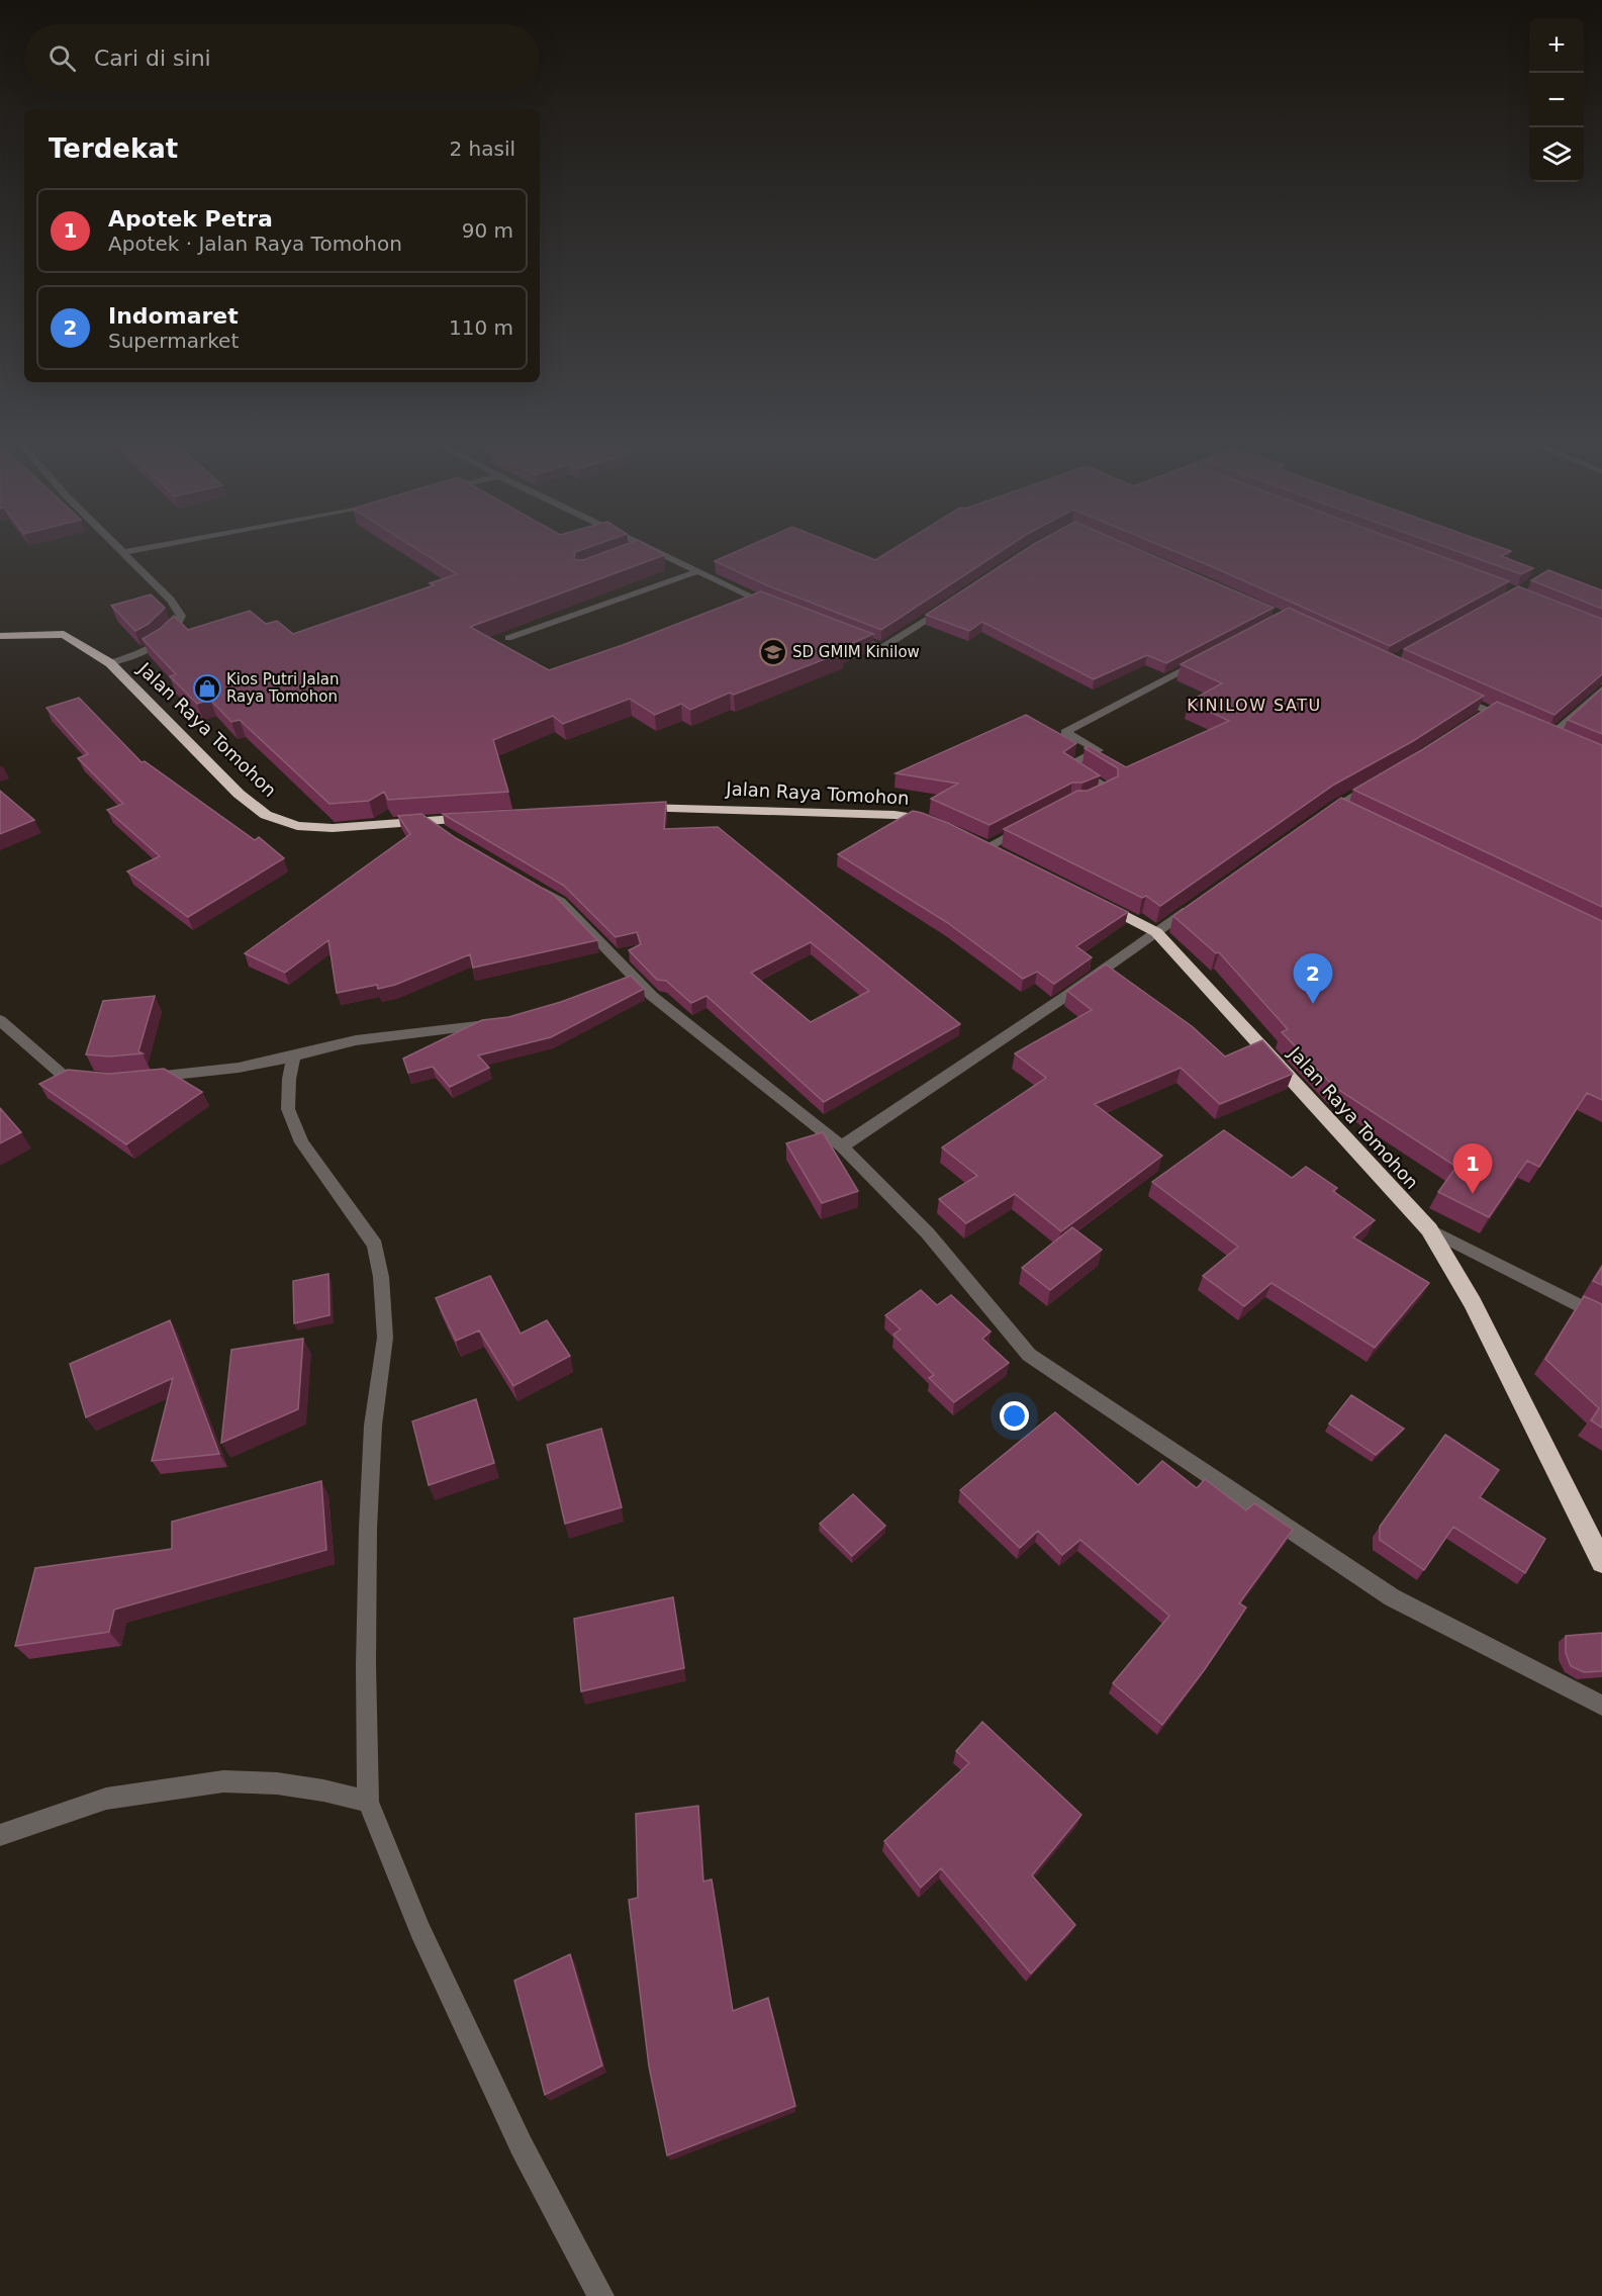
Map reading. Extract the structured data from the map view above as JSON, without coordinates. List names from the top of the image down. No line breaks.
{"streets":{"highway":["Jalan Raya Tomohon"]},"districts":["KINILOW SATU"],"places":{"school or university":["SD GMIM Kinilow"],"shop":["Kios Putri Jalan Raya Tomohon"]},"page":{"map_buttons":["+","−"],"search":"Cari di sini","heading":["Terdekat","2 hasil"],"list":[{"mark":"1","name":"Apotek Petra","note":"Apotek · Jalan Raya Tomohon","value":"90 m"},{"mark":"2","name":"Indomaret","note":"Supermarket","value":"110 m"}],"pins":["2","1"]}}
